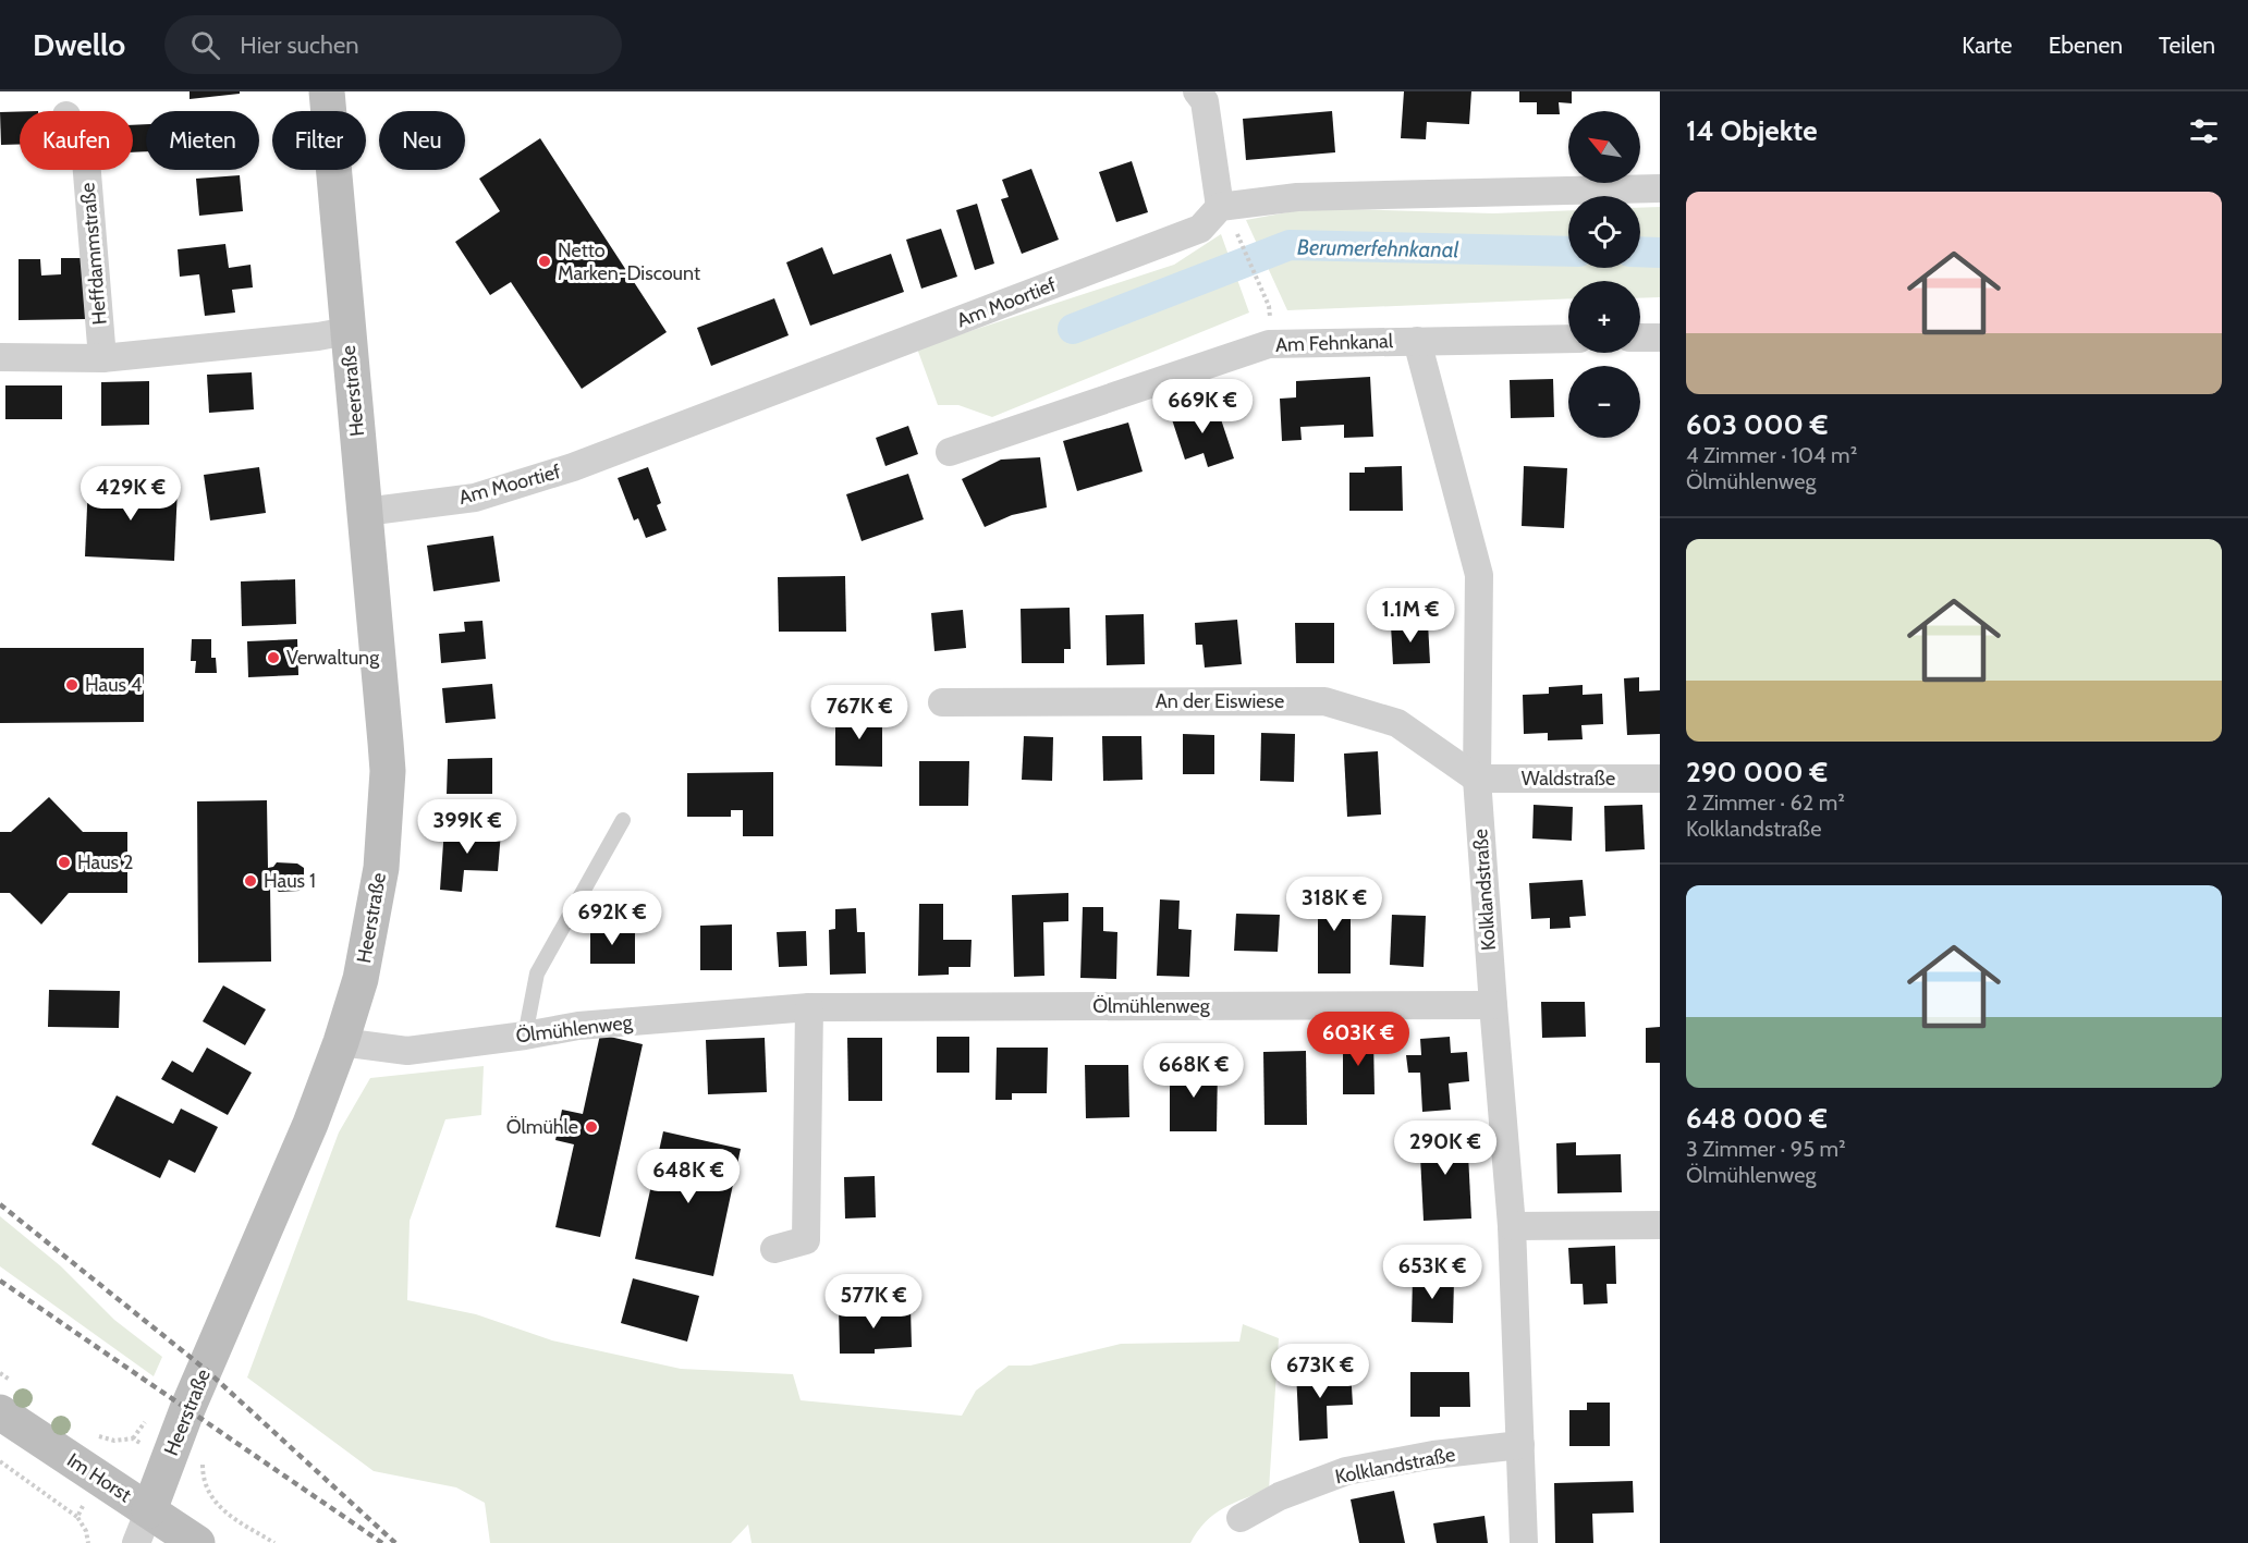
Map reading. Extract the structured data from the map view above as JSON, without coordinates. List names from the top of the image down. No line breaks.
{"streets":{"street":["Heffdammstraße","Am Moortief","Am Fehnkanal","Heerstraße","An der Eiswiese","Waldstraße","Kolklandstraße","Ölmühlenweg","Im Horst"]},"crossings":[["Am Moortief","Heerstraße"],["Am Fehnkanal","Kolklandstraße"],["Heerstraße","Ölmühlenweg"],["Heerstraße","Im Horst"],["An der Eiswiese","Waldstraße"],["An der Eiswiese","Kolklandstraße"],["Waldstraße","Kolklandstraße"],["Kolklandstraße","Ölmühlenweg"]],"water":["Berumerfehnkanal"],"places":["Netto Marken-Discount","Verwaltung","Haus 4","Haus 2","Haus 1","Ölmühle"],"north":"top left","page":{"header":"Dwello","search":"Hier suchen","nav":["Karte","Ebenen","Teilen"],"heading":"14 Objekte","map_buttons":["+","−"],"chip":["Kaufen","Mieten","Filter","Neu"],"list":[{"name":"603 000 €","note":"4 Zimmer · 104 m² · Ölmühlenweg"},{"name":"290 000 €","note":"2 Zimmer · 62 m² · Kolklandstraße"},{"name":"648 000 €","note":"3 Zimmer · 95 m² · Ölmühlenweg"}],"price":["669K €","429K €","1.1M €","767K €","399K €","318K €","692K €","603K €","668K €","290K €","648K €","653K €","577K €","673K €"]}}
